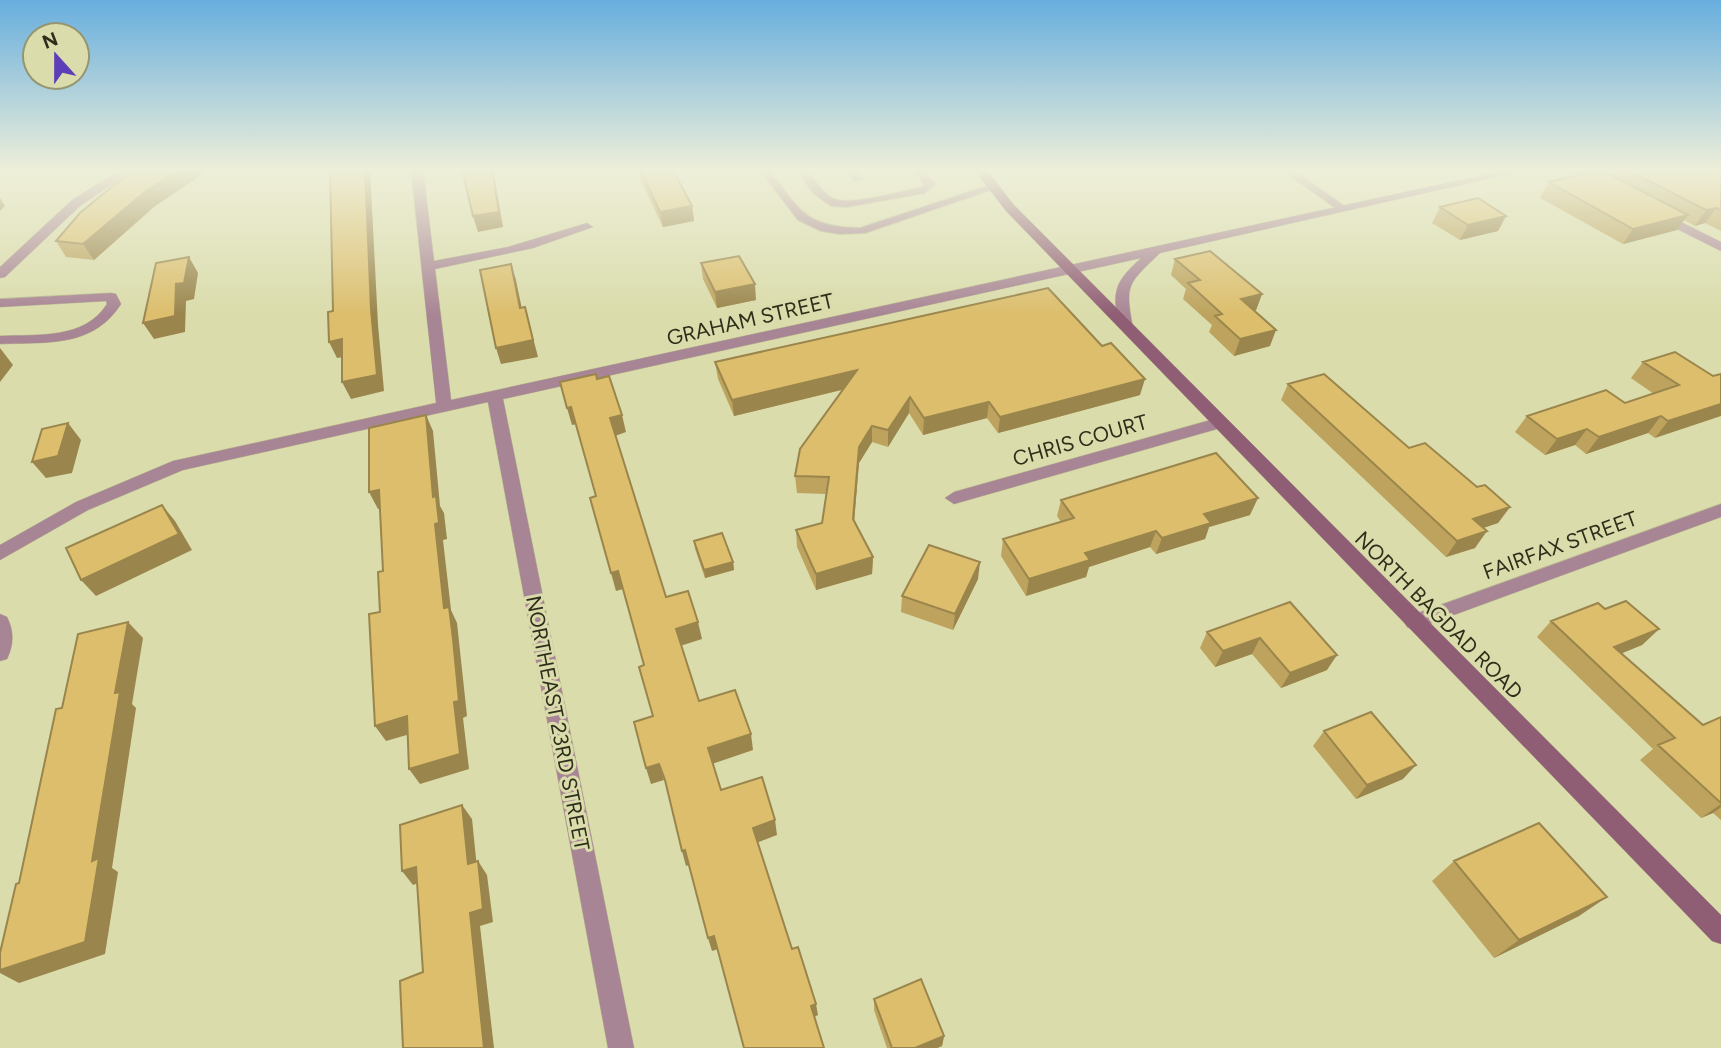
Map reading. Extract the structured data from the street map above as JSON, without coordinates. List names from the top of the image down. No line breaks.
{"streets":{"street":["GRAHAM STREET","CHRIS COURT","FAIRFAX STREET","NORTH BAGDAD ROAD","NORTHEAST 23RD STREET"]},"crossings":[["GRAHAM STREET","NORTH BAGDAD ROAD"],["GRAHAM STREET","NORTHEAST 23RD STREET"],["CHRIS COURT","NORTH BAGDAD ROAD"],["FAIRFAX STREET","NORTH BAGDAD ROAD"]],"north":"top"}
